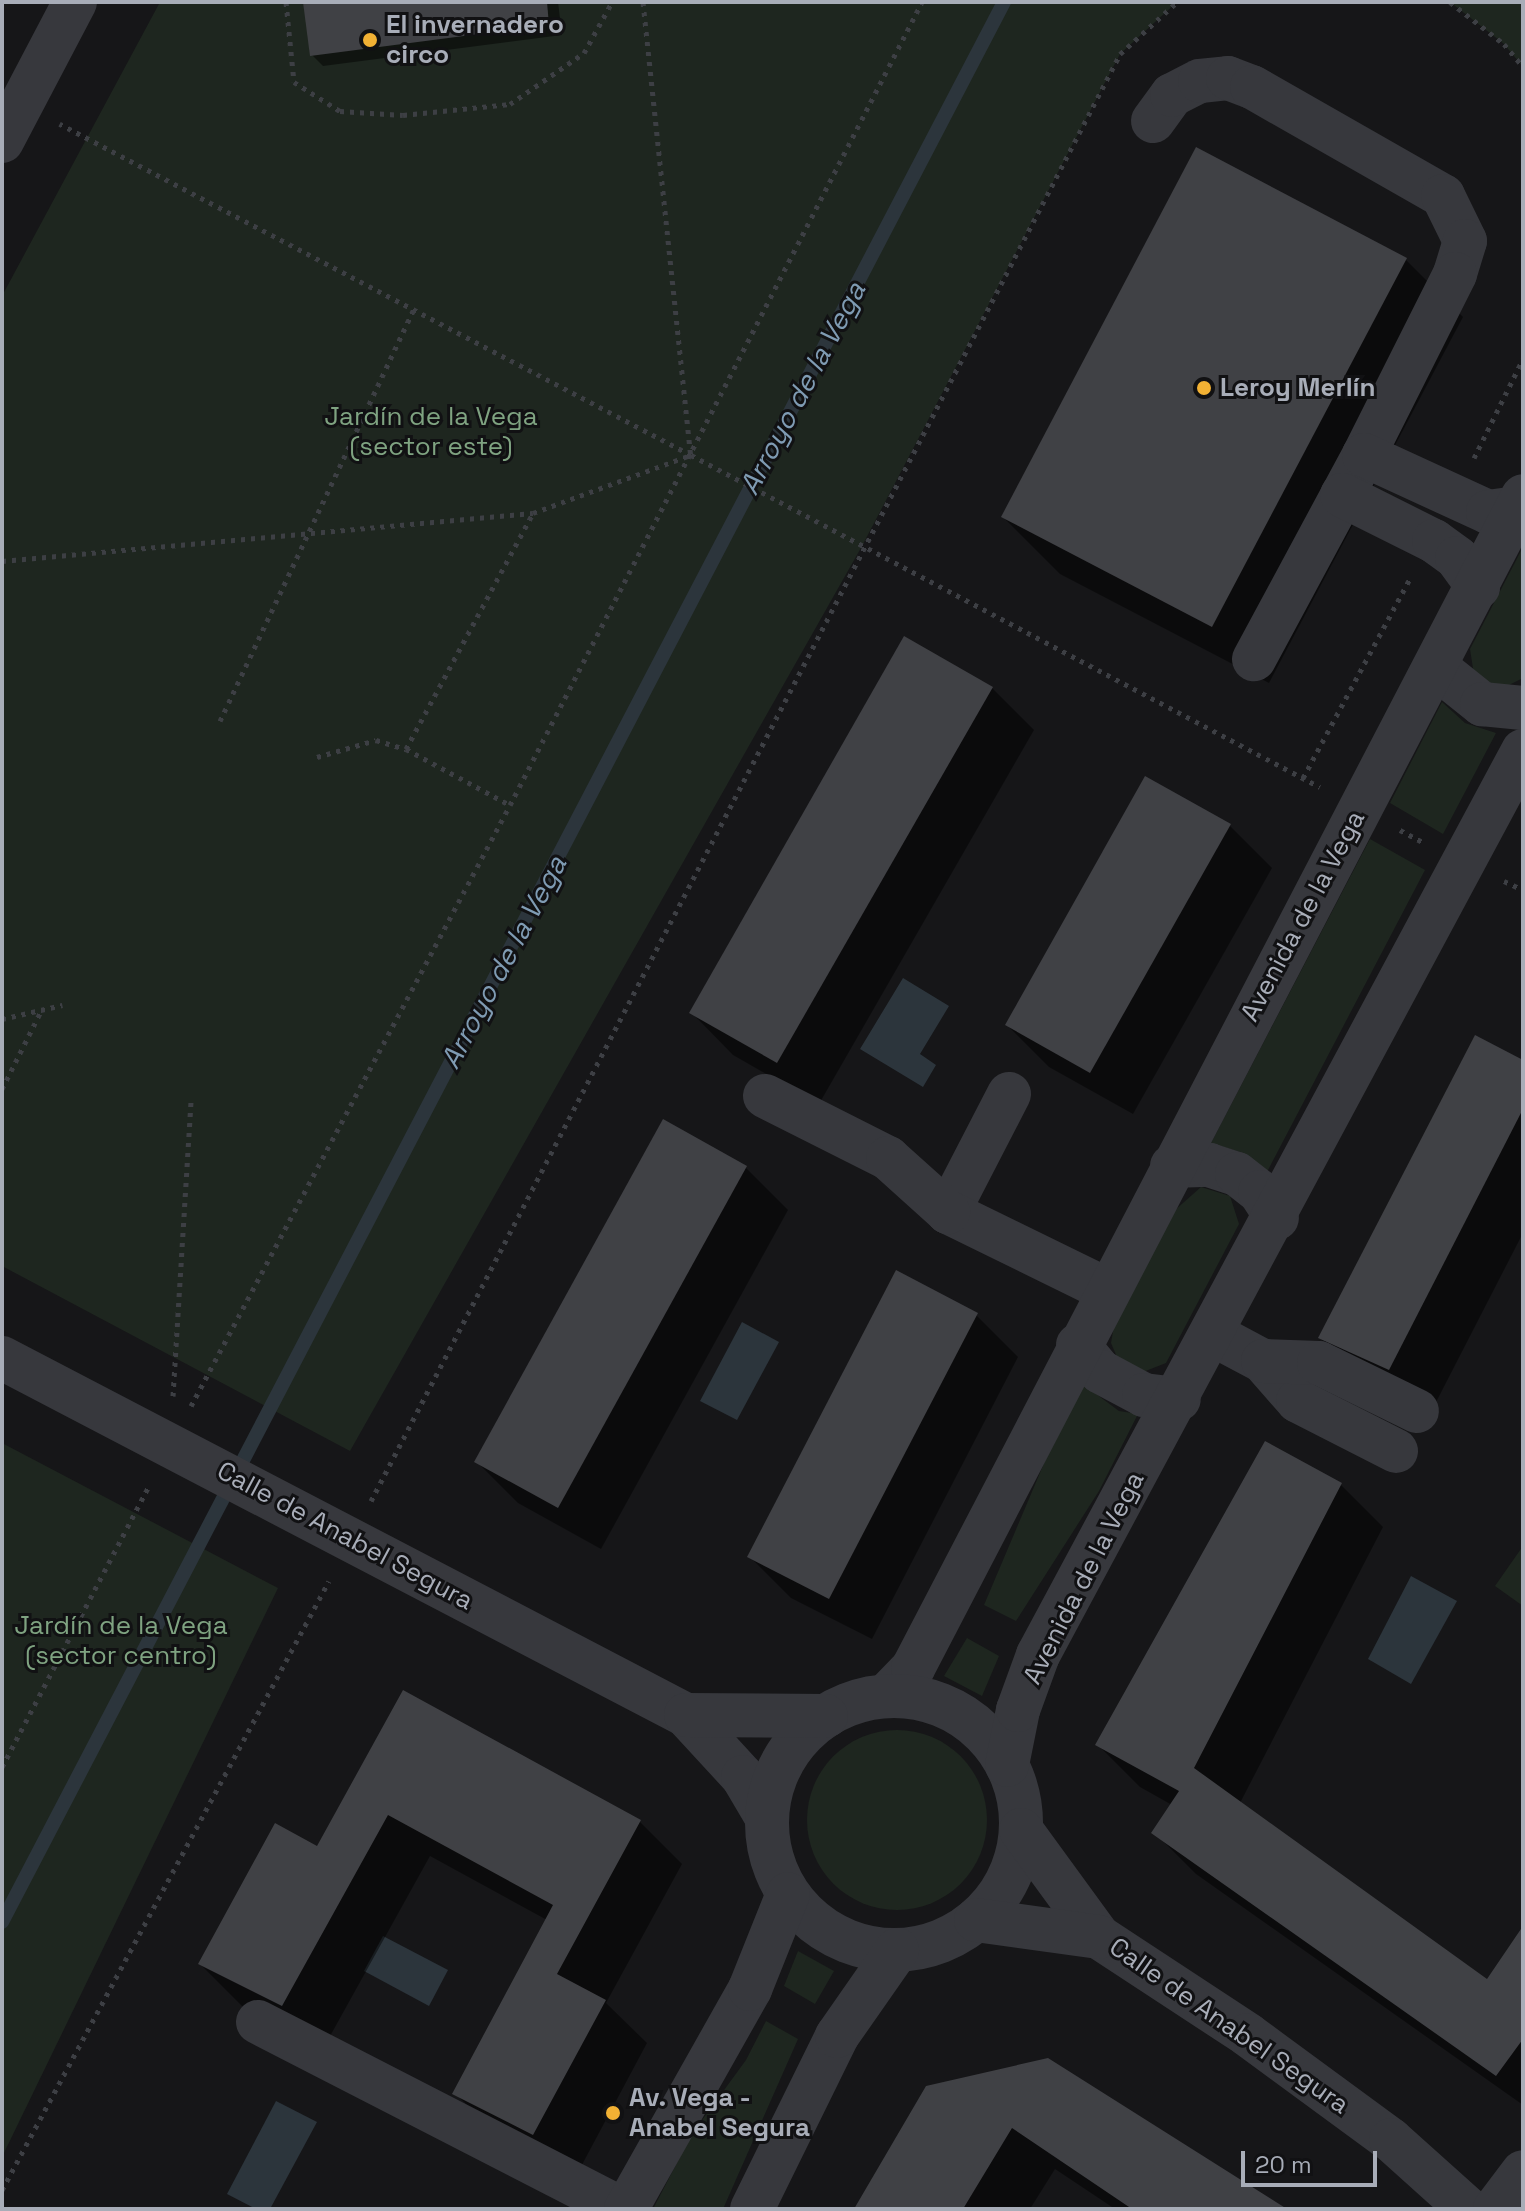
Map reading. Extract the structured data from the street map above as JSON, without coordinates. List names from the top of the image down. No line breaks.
{"streets":{"street":["Avenida de la Vega","Calle de Anabel Segura"]},"crossings":[["Avenida de la Vega","Calle de Anabel Segura"]],"water":["Arroyo de la Vega"],"parks":["Jardín de la Vega (sector este)","Jardín de la Vega (sector centro)"],"places":["El invernadero circo","Leroy Merlín","Av. Vega - Anabel Segura"],"scale_bar":"20 m"}
